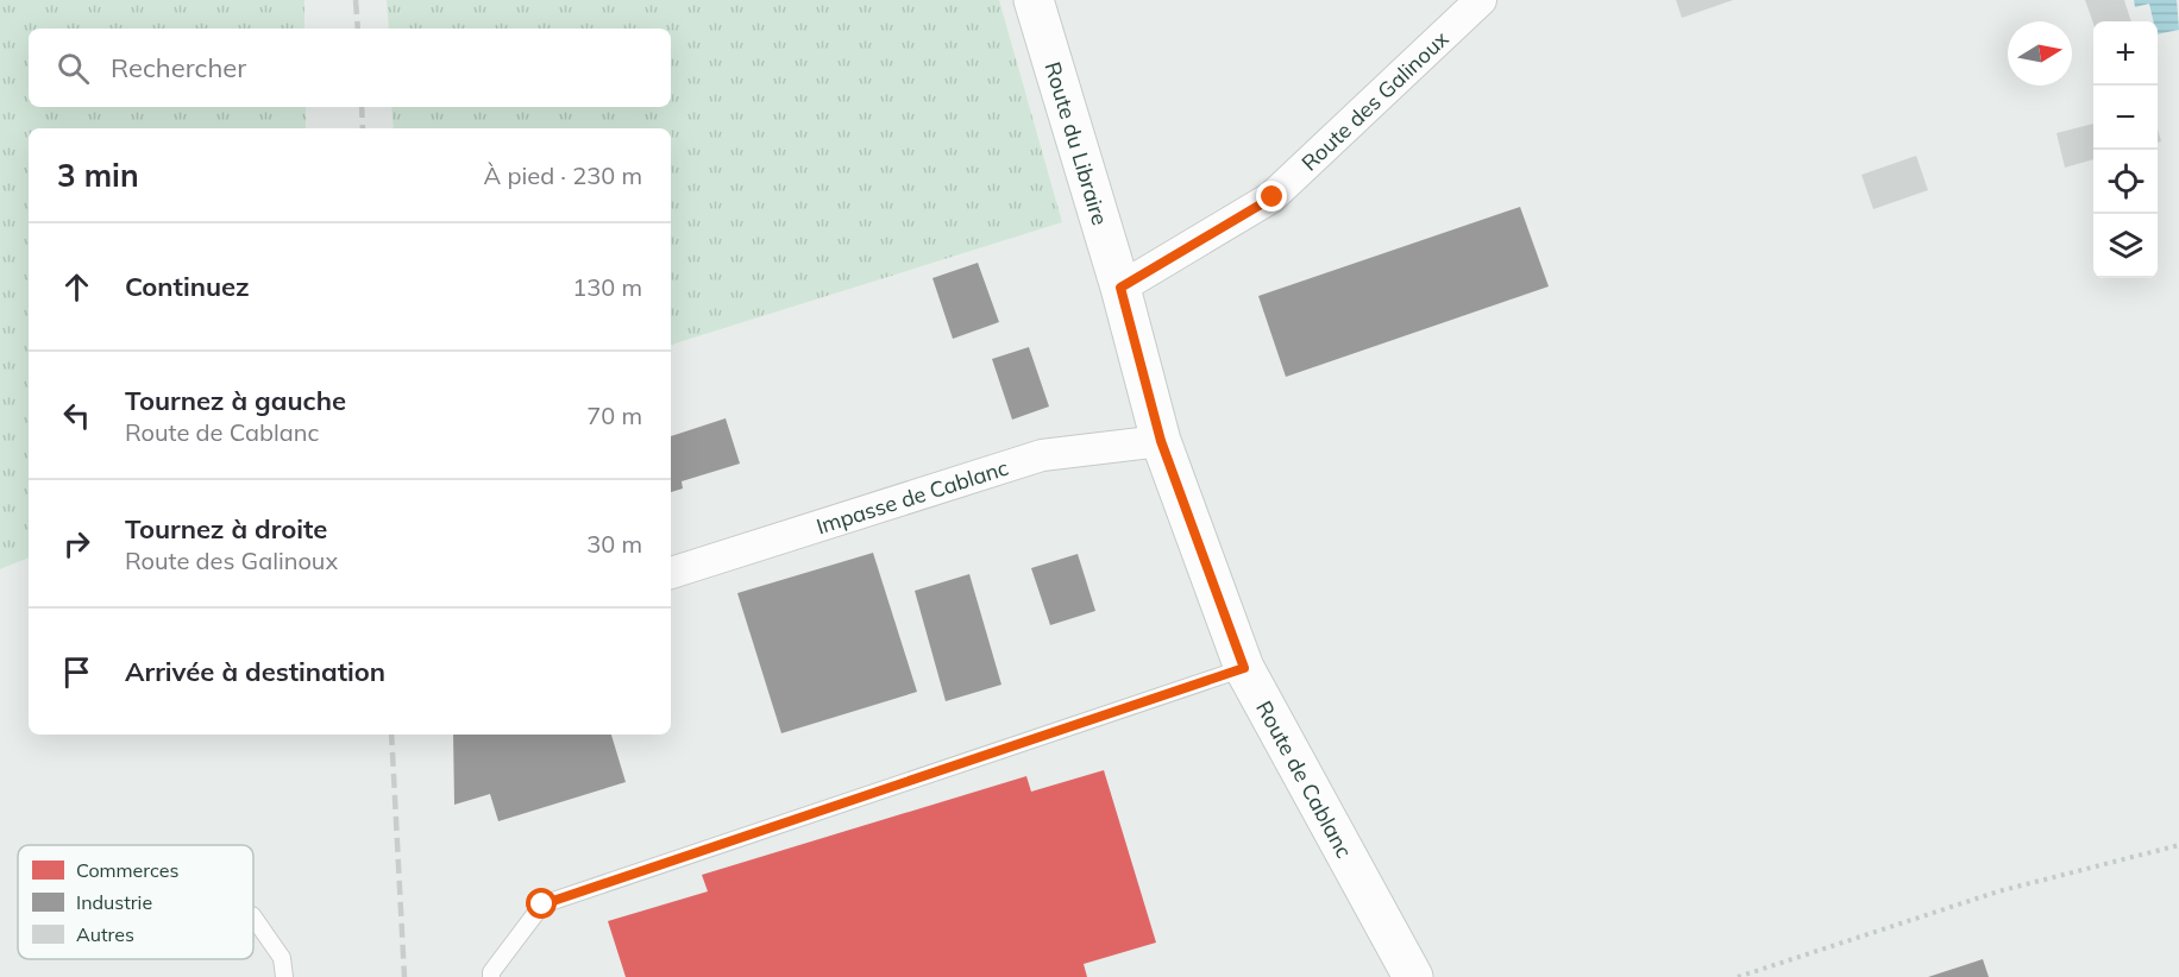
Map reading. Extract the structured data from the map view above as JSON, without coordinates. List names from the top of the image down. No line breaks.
{"streets":{"main road":["Route du Libraire","Route de Cablanc"],"street":["Route des Galinoux","Impasse de Cablanc"]},"crossings":[["Route des Galinoux","Route du Libraire"],["Route des Galinoux","Route de Cablanc"],["Route du Libraire","Route de Cablanc"],["Impasse de Cablanc","Route de Cablanc"]],"legend":["Commerces","Industrie","Autres"],"north":"right","page":{"map_buttons":["+","−"],"search":"Rechercher","heading":["3 min","À pied · 230 m"],"list":[["Continuez","130 m"],["Tournez à gauche","Route de Cablanc","70 m"],["Tournez à droite","Route des Galinoux","30 m"],"Arrivée à destination"]}}
